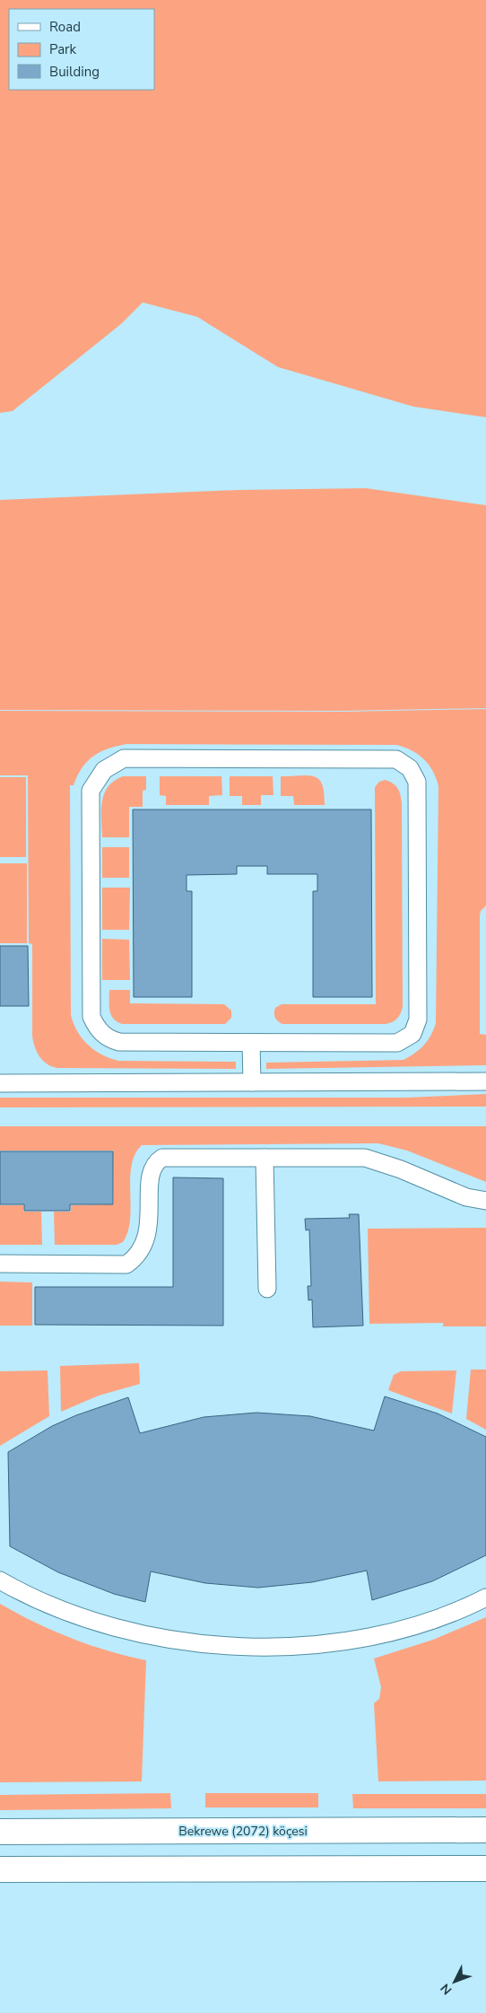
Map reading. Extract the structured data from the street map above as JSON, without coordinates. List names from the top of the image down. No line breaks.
{"streets":{"main road":["Bekrewe (2072) köçesi"]},"legend":["Road","Park","Building"],"north":"bottom left"}
